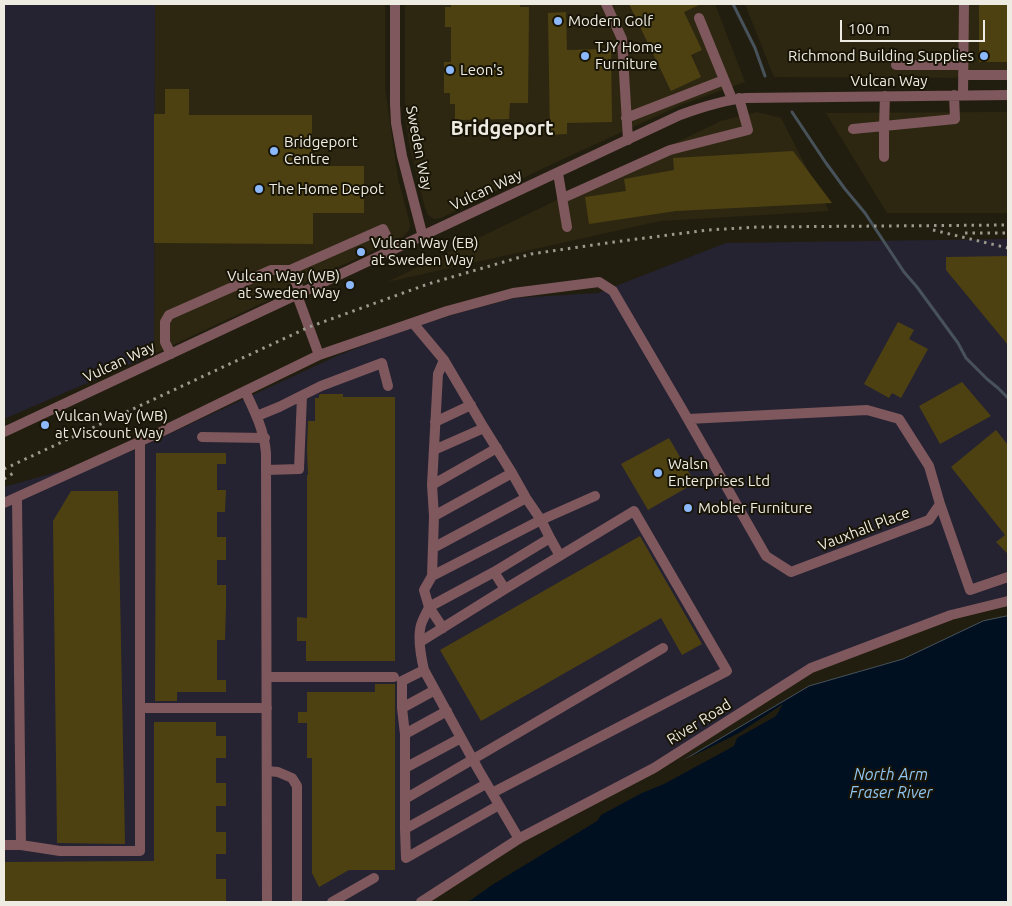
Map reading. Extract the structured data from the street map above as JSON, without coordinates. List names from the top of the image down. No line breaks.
{"streets":{"street":["Vulcan Way","Sweden Way","Vauxhall Place","River Road"]},"crossings":[["Vulcan Way","Sweden Way"]],"districts":["Bridgeport"],"water":["North Arm Fraser River"],"places":["Modern Golf","TJY Home Furniture","Richmond Building Supplies","Leon's","Bridgeport Centre","The Home Depot","Vulcan Way (EB) at Sweden Way","Vulcan Way (WB) at Sweden Way","Vulcan Way (WB) at Viscount Way","Walsn Enterprises Ltd","Mobler Furniture"],"scale_bar":"100 m"}
